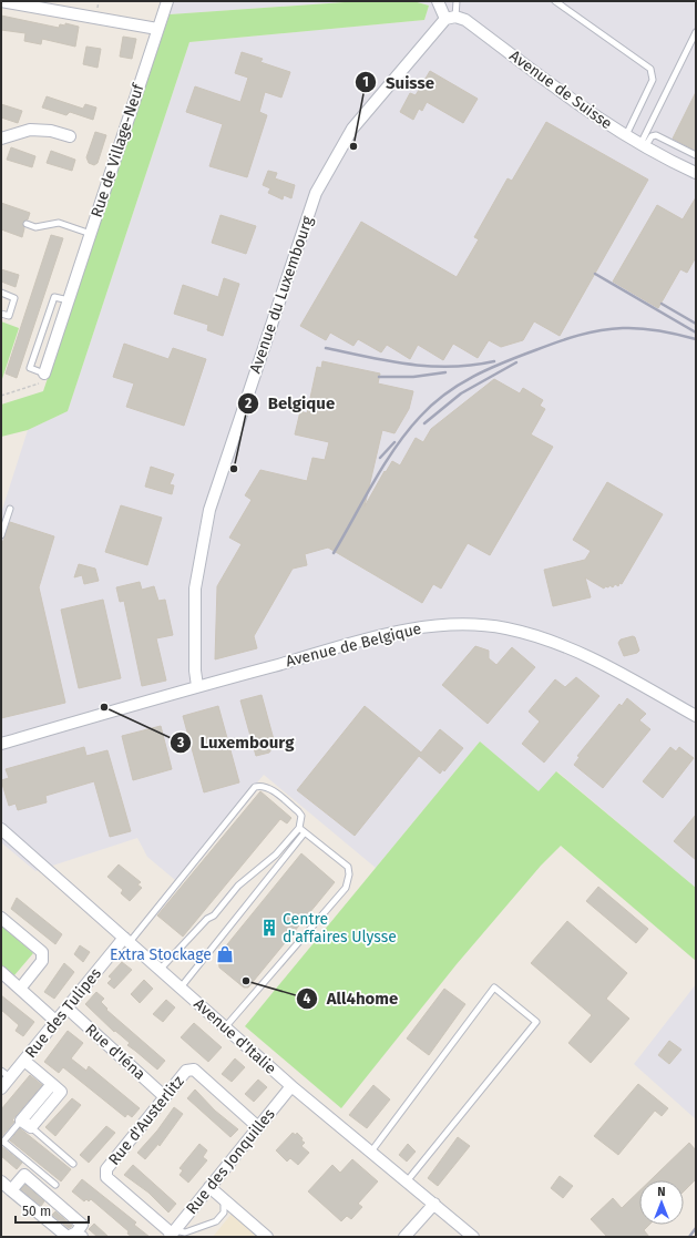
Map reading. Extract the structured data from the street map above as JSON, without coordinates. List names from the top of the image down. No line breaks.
{"streets":{"street":["Avenue de Suisse","Rue de Village-Neuf","Avenue du Luxembourg","Avenue de Belgique","Rue des Tulipes","Avenue d'Italie","Rue d'Iéna","Rue d'Austerlitz","Rue des Jonquilles"]},"crossings":[["Avenue de Suisse","Avenue du Luxembourg"],["Avenue du Luxembourg","Avenue de Belgique"],["Rue des Tulipes","Avenue d'Italie"],["Rue des Tulipes","Rue d'Iéna"],["Avenue d'Italie","Rue des Jonquilles"],["Rue d'Iéna","Rue d'Austerlitz"],["Rue d'Austerlitz","Rue des Jonquilles"]],"places":{"other":["Suisse","Belgique","Luxembourg","All4home"],"building":["Centre d'affaires Ulysse"],"shop":["Extra Stockage"]},"scale_bar":"50 m","north":"top"}
